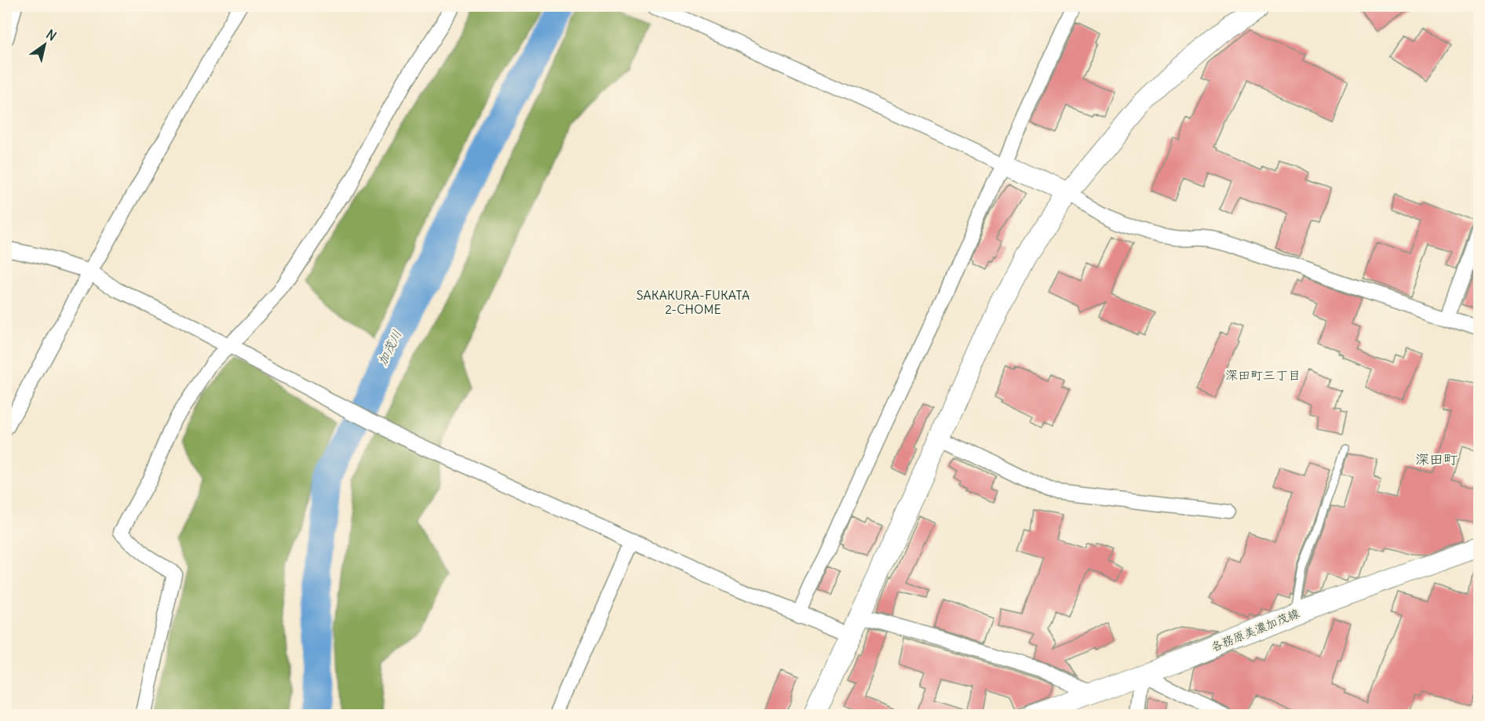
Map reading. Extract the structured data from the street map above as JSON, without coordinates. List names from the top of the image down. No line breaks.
{"streets":{"street":["各務原美濃加茂線"]},"districts":["SAKAKURA-FUKATA 2-CHOME","深田町三丁目","深田町"],"water":["加茂川"],"north":"top right"}
